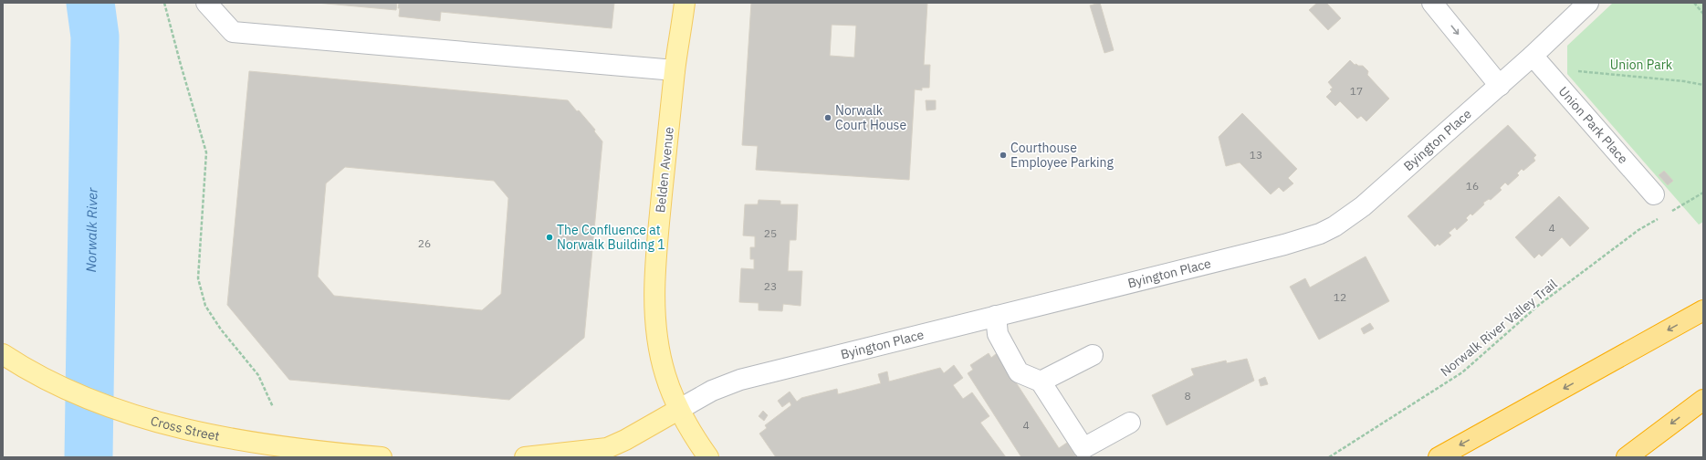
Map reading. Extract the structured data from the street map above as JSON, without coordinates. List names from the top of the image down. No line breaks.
{"streets":{"main road":["Belden Avenue","Cross Street"],"street":["Union Park Place","Byington Place"],"path":["Norwalk River Valley Trail"]},"crossings":[["Union Park Place","Byington Place"],["Byington Place","Belden Avenue"]],"water":["Norwalk River"],"parks":["Union Park"],"places":["Norwalk Court House","Courthouse Employee Parking","The Confluence at Norwalk Building 1"],"house_numbers":["17","13","16","4","25","26","23","12","8","4"]}
